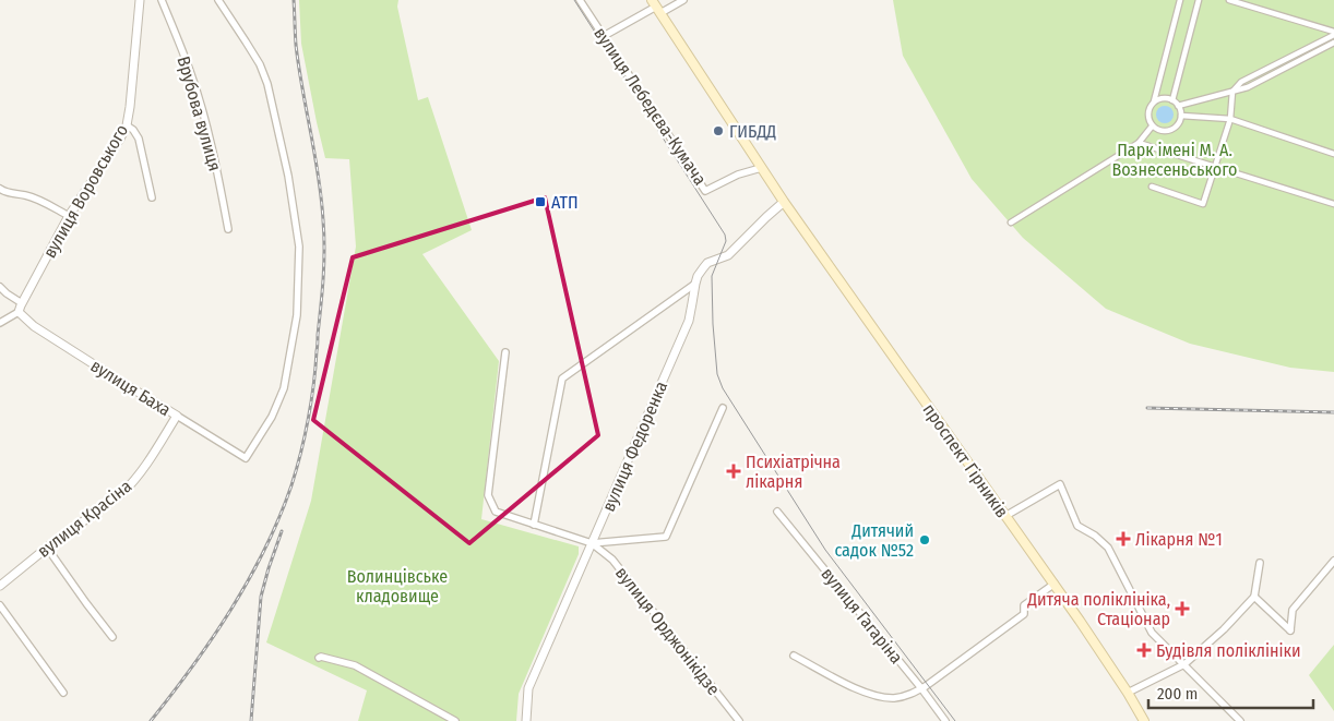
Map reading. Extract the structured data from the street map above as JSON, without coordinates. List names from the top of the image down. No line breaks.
{"streets":{"main road":["проспект Гірників"],"street":["вулиця Лебедєва-Кумача","Врубова вулиця","вулиця Воровського","вулиця Баха","вулиця Федоренка","вулиця Красіна","вулиця Гагаріна","вулиця Орджонікідзе"]},"crossings":[["вулиця Лебедєва-Кумача","проспект Гірників"],["вулиця Воровського","вулиця Баха"],["вулиця Баха","вулиця Красіна"],["вулиця Федоренка","проспект Гірників"],["вулиця Федоренка","вулиця Орджонікідзе"]],"parks":["Парк імені М. А. Вознесеньського","Волинцівське кладовище"],"places":{"other":["ГИБДД","Дитячий садок №52"],"transit":["АТП"],"health":["Психіатрічна лікарня","Лікарня №1","Дитяча поліклініка, Стаціонар","Будівля поліклініки"]},"scale_bar":"200 m"}
